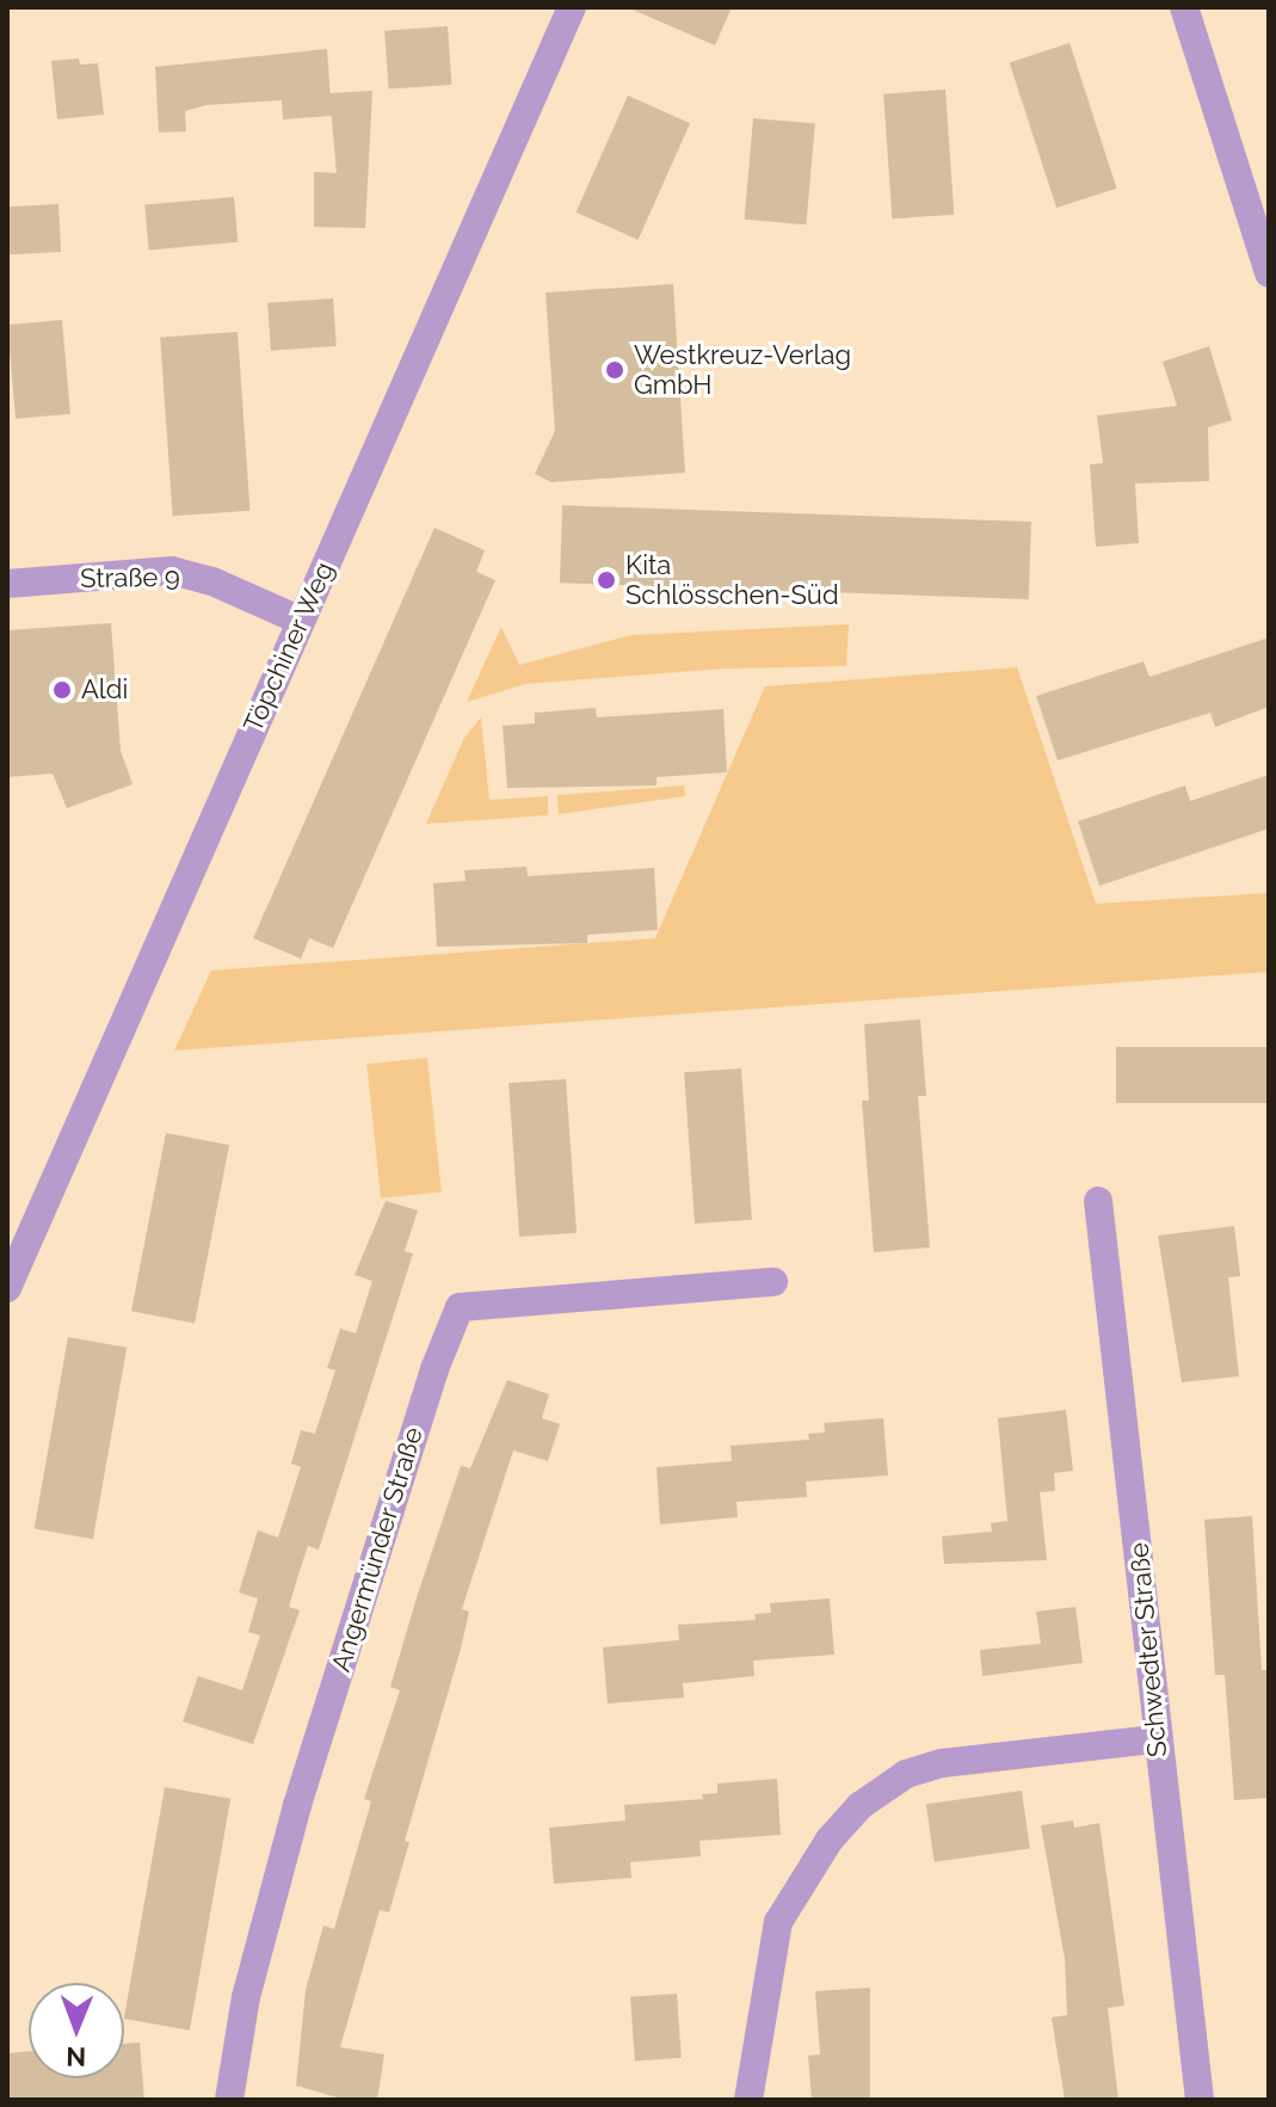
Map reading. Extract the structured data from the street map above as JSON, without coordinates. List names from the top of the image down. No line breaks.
{"streets":{"street":["Straße 9","Töpchiner Weg","Angermünder Straße","Schwedter Straße"]},"crossings":[["Straße 9","Töpchiner Weg"]],"places":["Westkreuz-Verlag GmbH","Kita Schlösschen-Süd","Aldi"],"north":"bottom"}
